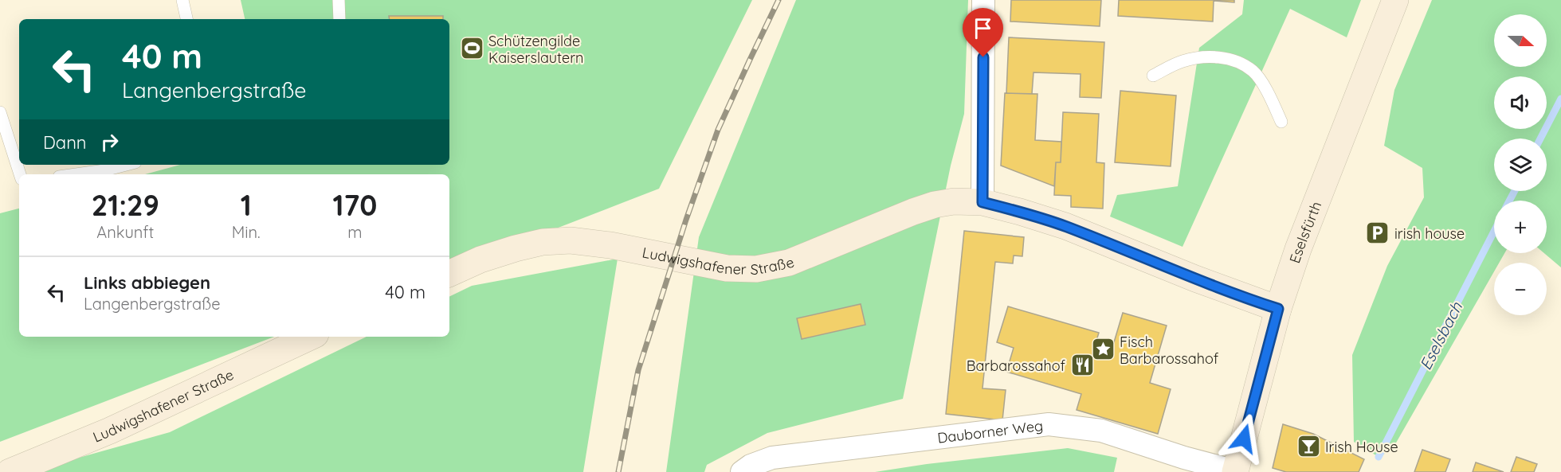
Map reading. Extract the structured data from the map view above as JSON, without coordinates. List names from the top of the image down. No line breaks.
{"streets":{"street":["Eselsfürth","Ludwigshafener Straße","Dauborner Weg"]},"crossings":[["Eselsfürth","Ludwigshafener Straße"],["Eselsfürth","Dauborner Weg"]],"water":["Eselsbach"],"places":{"sports":["Schützengilde Kaiserslautern"],"parking":["irish house"],"place":["Fisch Barbarossahof"],"restaurant":["Barbarossahof"],"bar":["Irish House"]},"north":"right","page":{"map_buttons":["+","−"],"turn":["40 m","Langenbergstraße"],"then":"Dann","eta":["21:29","Ankunft","1","Min.","170","m"],"list":[{"name":"Links abbiegen","note":"Langenbergstraße","value":"40 m"}]}}
